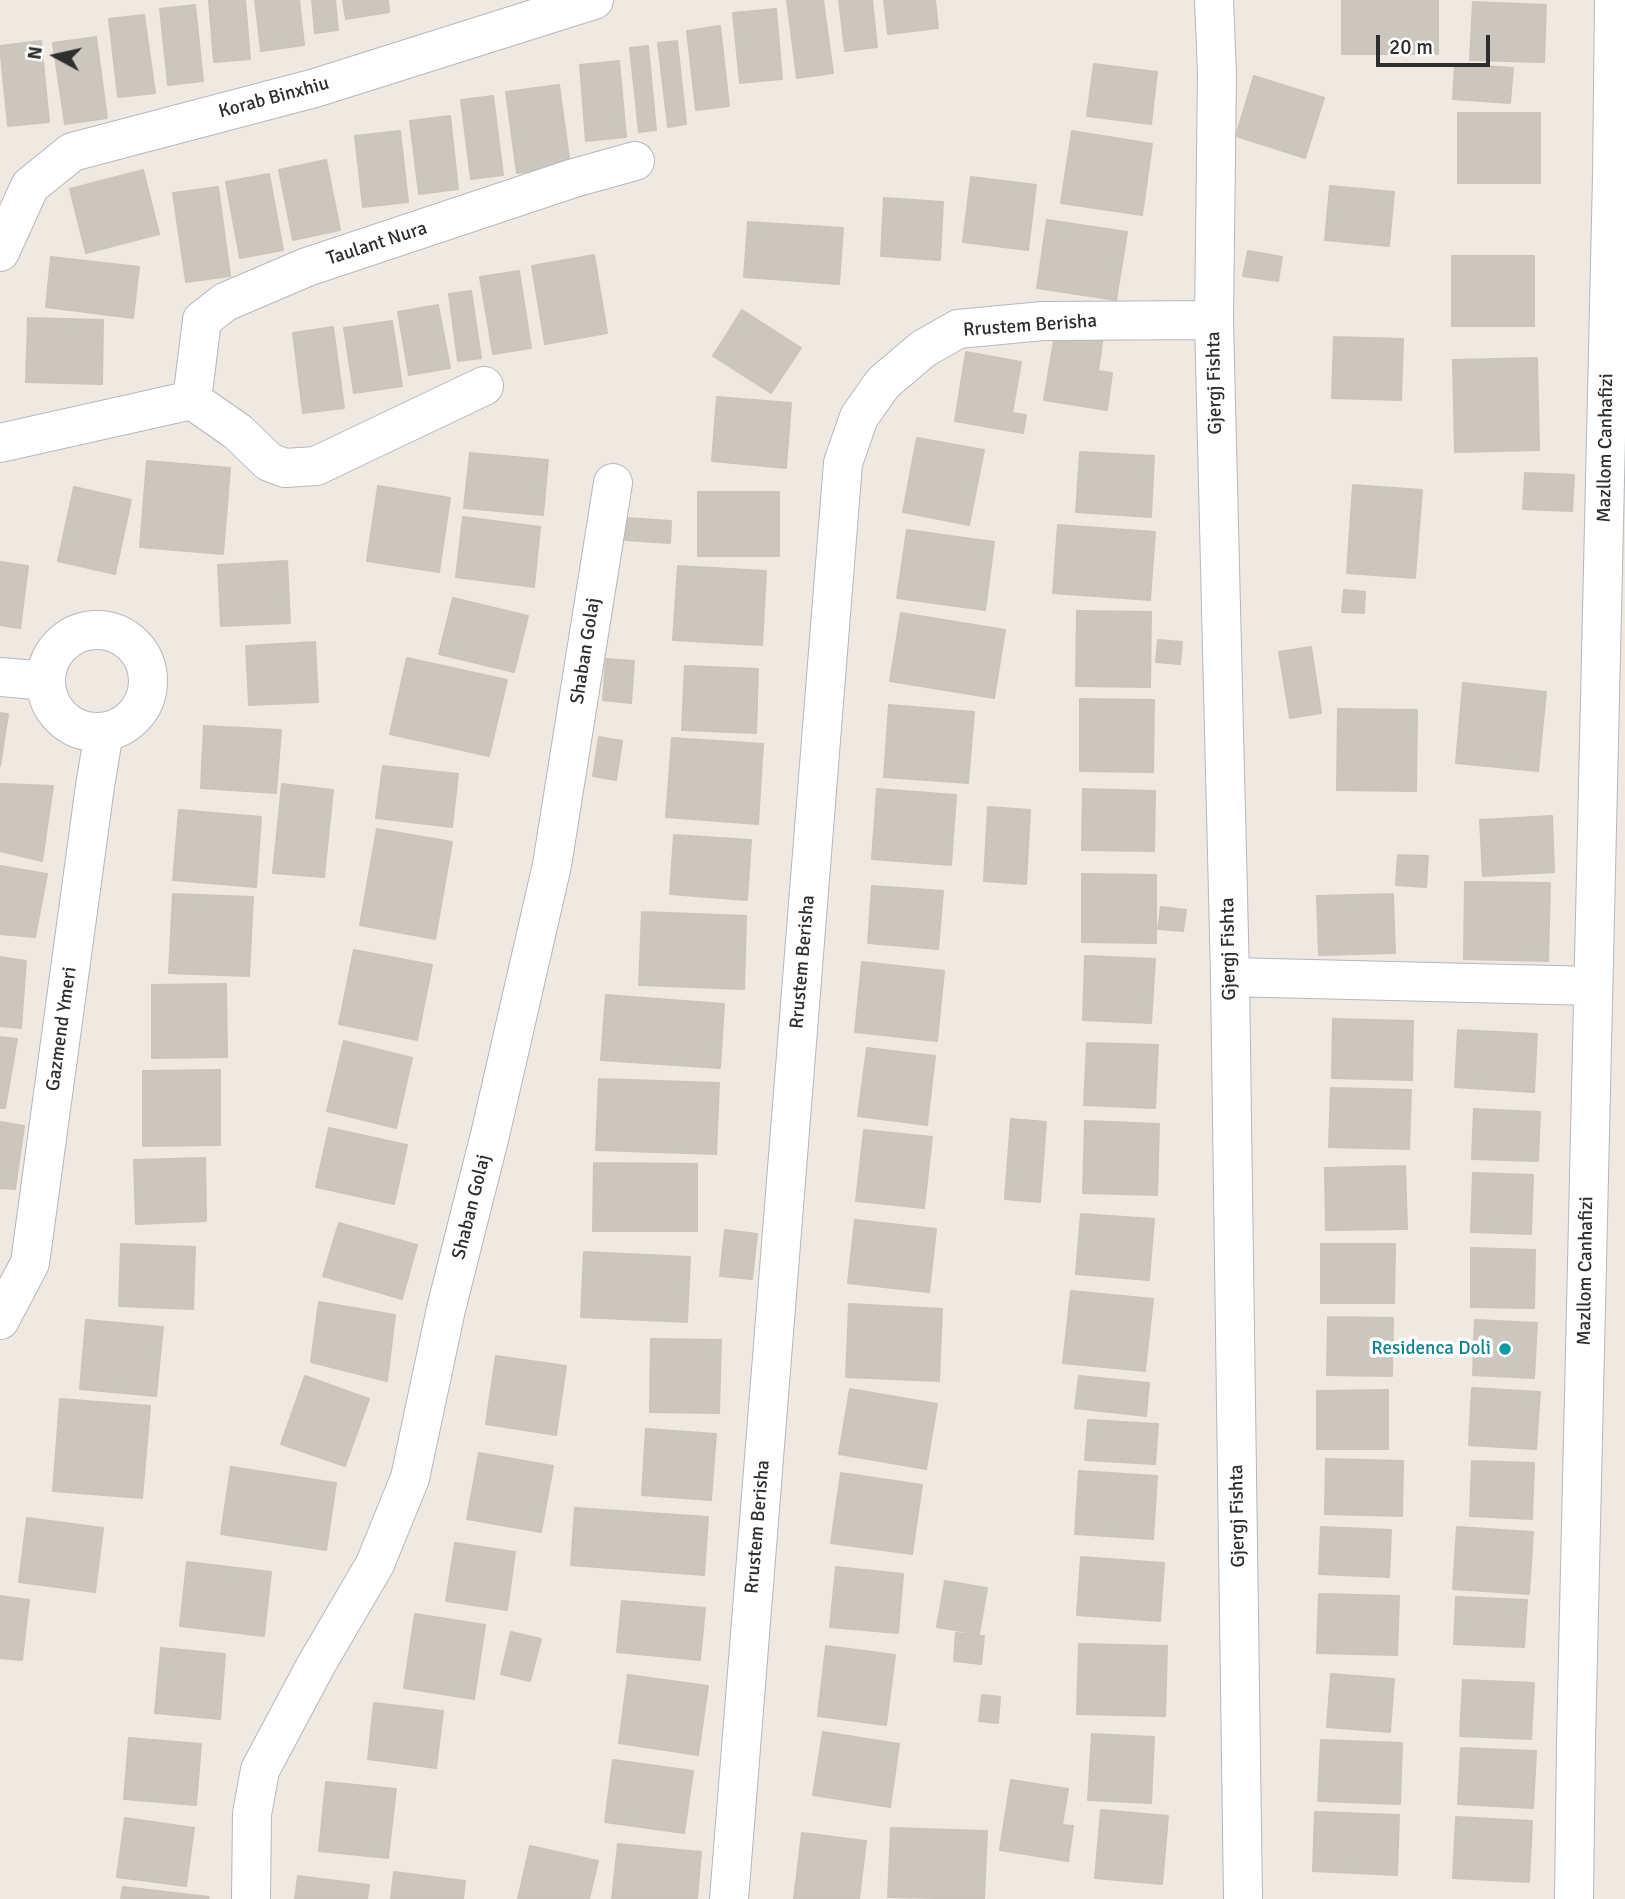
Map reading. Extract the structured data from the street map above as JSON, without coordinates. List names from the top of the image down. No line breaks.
{"streets":{"street":["Korab Binxhiu","Taulant Nura","Rrustem Berisha","Gjergj Fishta","Mazllom Canhafizi","Shaban Golaj","Gazmend Ymeri"]},"crossings":[["Rrustem Berisha","Gjergj Fishta"]],"places":["Residenca Doli"],"scale_bar":"20 m","north":"left"}
